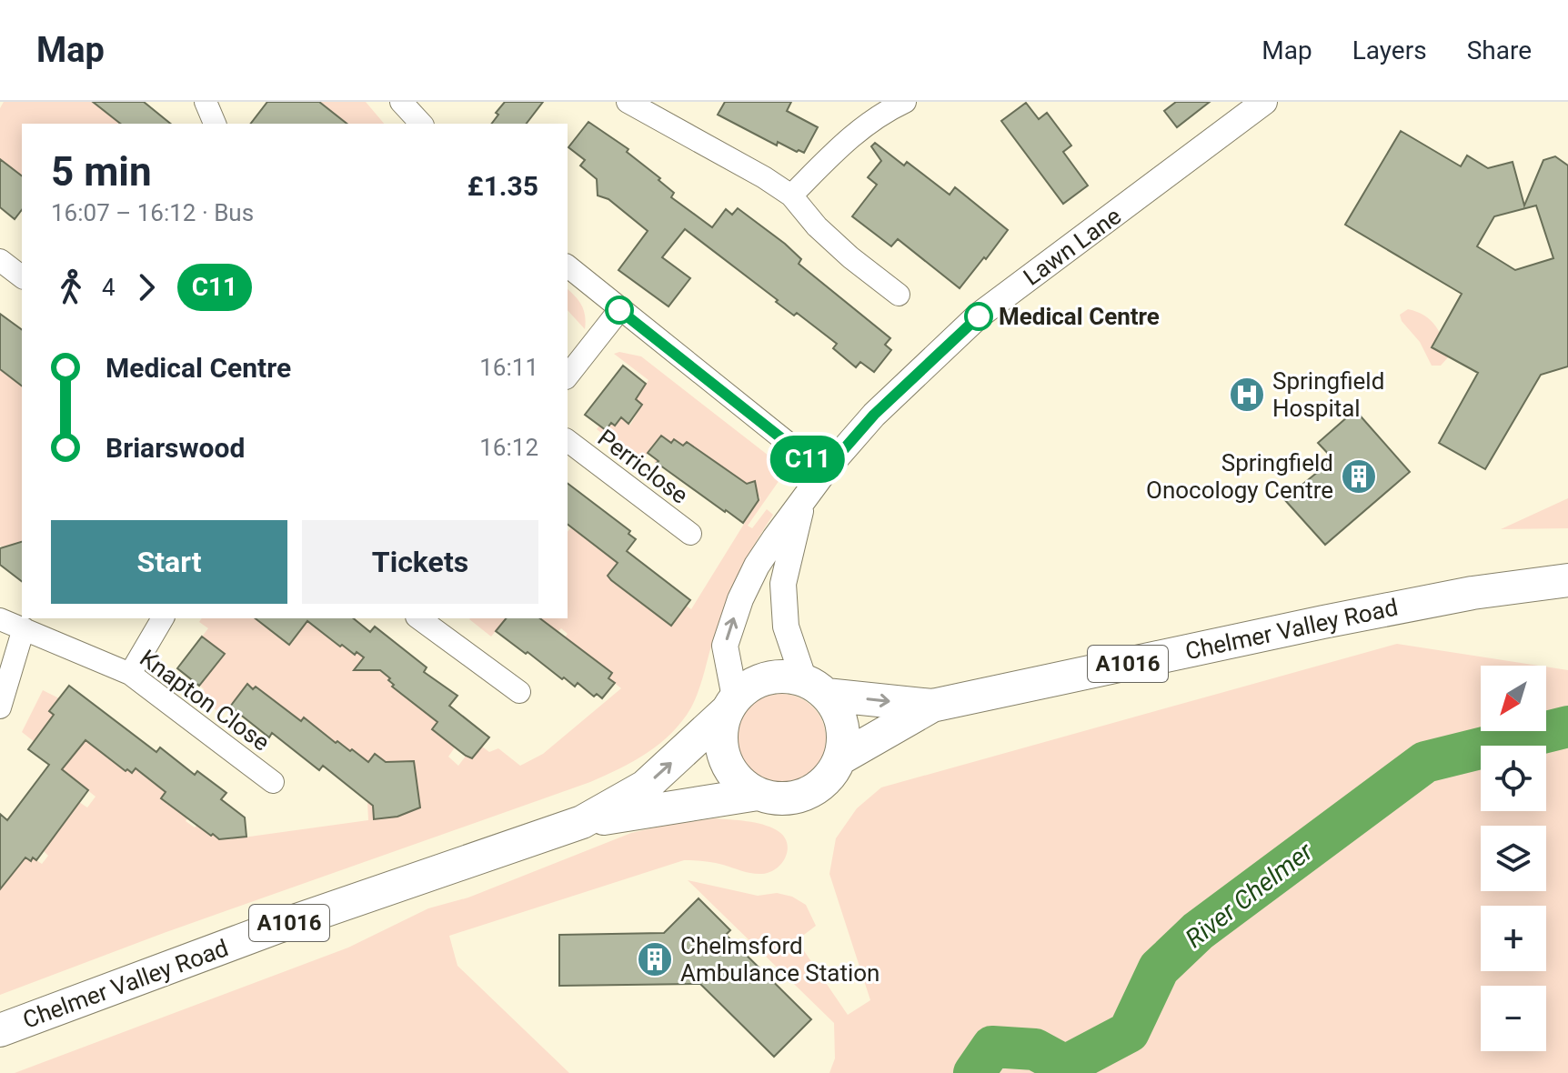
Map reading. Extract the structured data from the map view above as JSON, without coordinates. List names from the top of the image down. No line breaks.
{"streets":{"main road":["Chelmer Valley Road","A1016"],"street":["Lawn Lane","Perriclose","Knapton Close"]},"crossings":[["Lawn Lane","Chelmer Valley Road"],["Lawn Lane","A1016"],["Chelmer Valley Road","A1016"]],"water":["River Chelmer"],"places":{"other":["Medical Centre"],"hospital":["Springfield Hospital"],"building":["Springfield Onocology Centre","Chelmsford Ambulance Station"]},"lines":["bus line C11"],"north":"bottom left","page":{"header":"Map","nav":["Map","Layers","Share"],"on_map":"C11","heading":["5 min","16:07 – 16:12 · Bus","£1.35"],"legs":["4","C11"],"list":[{"name":"Medical Centre","value":"16:11"},{"name":"Briarswood","value":"16:12"}],"buttons":["Start","Tickets"],"map_buttons":["+","−"]}}
